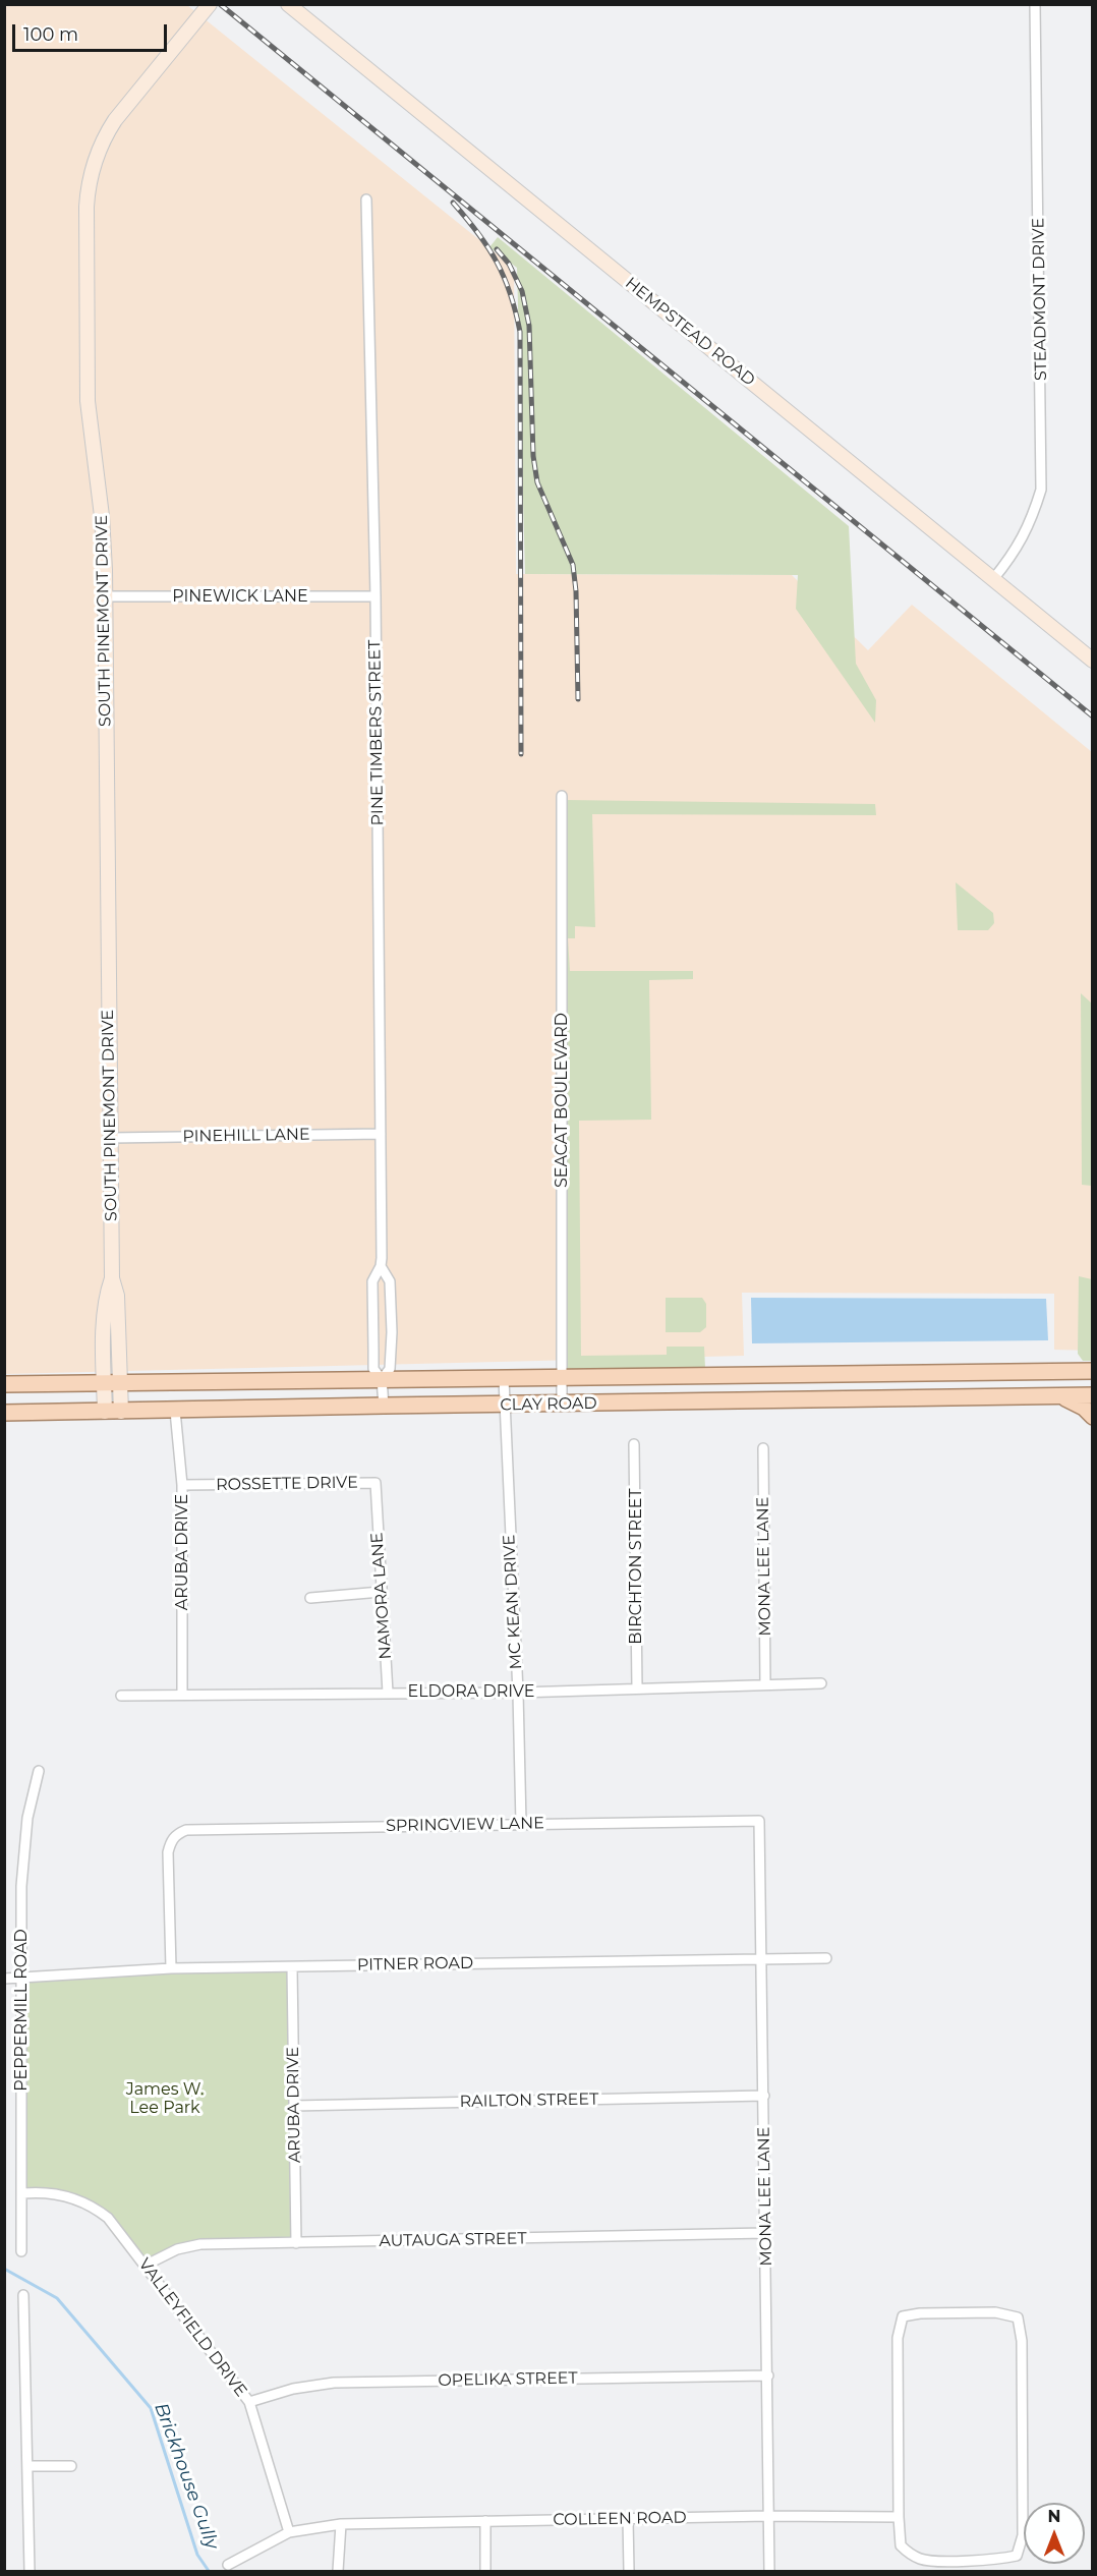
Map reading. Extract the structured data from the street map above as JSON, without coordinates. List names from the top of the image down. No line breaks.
{"streets":{"main road":["CLAY ROAD"],"street":["STEADMONT DRIVE","HEMPSTEAD ROAD","PINEWICK LANE","SOUTH PINEMONT DRIVE","PINE TIMBERS STREET","SEACAT BOULEVARD","PINEHILL LANE","ROSSETTE DRIVE","ARUBA DRIVE","BIRCHTON STREET","MONA LEE LANE","NAMORA LANE","MC KEAN DRIVE","ELDORA DRIVE","SPRINGVIEW LANE","PITNER ROAD","PEPPERMILL ROAD","RAILTON STREET","AUTAUGA STREET","VALLEYFIELD DRIVE","OPELIKA STREET","COLLEEN ROAD"]},"crossings":[["STEADMONT DRIVE","HEMPSTEAD ROAD"],["PINEWICK LANE","SOUTH PINEMONT DRIVE"],["PINEWICK LANE","PINE TIMBERS STREET"],["SOUTH PINEMONT DRIVE","PINEHILL LANE"],["SOUTH PINEMONT DRIVE","CLAY ROAD"],["PINE TIMBERS STREET","PINEHILL LANE"],["PINE TIMBERS STREET","CLAY ROAD"],["SEACAT BOULEVARD","CLAY ROAD"],["CLAY ROAD","ARUBA DRIVE"],["CLAY ROAD","MC KEAN DRIVE"],["ROSSETTE DRIVE","ARUBA DRIVE"],["ROSSETTE DRIVE","NAMORA LANE"],["ARUBA DRIVE","ELDORA DRIVE"],["ARUBA DRIVE","PITNER ROAD"],["ARUBA DRIVE","RAILTON STREET"],["ARUBA DRIVE","AUTAUGA STREET"],["BIRCHTON STREET","ELDORA DRIVE"],["MONA LEE LANE","ELDORA DRIVE"],["MONA LEE LANE","SPRINGVIEW LANE"],["MONA LEE LANE","PITNER ROAD"],["MONA LEE LANE","RAILTON STREET"],["MONA LEE LANE","AUTAUGA STREET"],["MONA LEE LANE","OPELIKA STREET"],["MONA LEE LANE","COLLEEN ROAD"],["NAMORA LANE","ELDORA DRIVE"],["MC KEAN DRIVE","ELDORA DRIVE"],["MC KEAN DRIVE","SPRINGVIEW LANE"],["SPRINGVIEW LANE","PITNER ROAD"],["PITNER ROAD","PEPPERMILL ROAD"],["PEPPERMILL ROAD","VALLEYFIELD DRIVE"],["AUTAUGA STREET","VALLEYFIELD DRIVE"],["VALLEYFIELD DRIVE","OPELIKA STREET"],["VALLEYFIELD DRIVE","COLLEEN ROAD"]],"water":["Brickhouse Gully"],"parks":["James W. Lee Park"],"scale_bar":"100 m","north":"top"}
